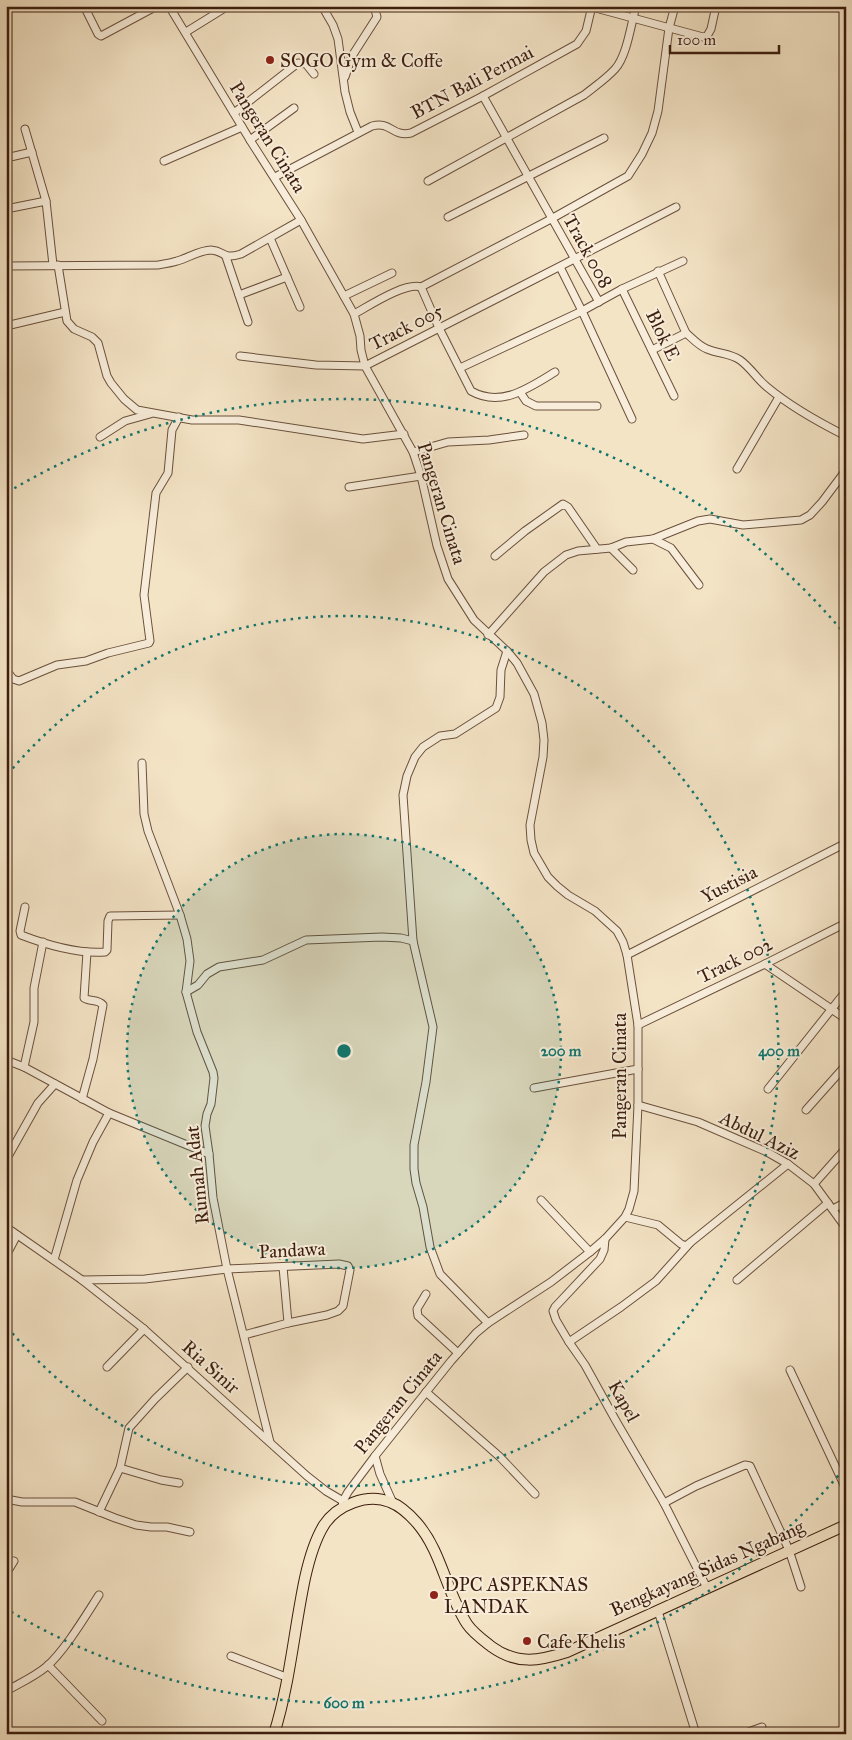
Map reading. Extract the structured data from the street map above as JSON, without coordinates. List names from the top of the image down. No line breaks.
{"streets":{"highway":["Bengkayang Sidas Ngabang"],"street":["BTN Bali Permai","Pangeran Cinata","Track 008","Track 005","Blok E","Yustisia","Track 002","Abdul Aziz","Rumah Adat","Pandawa","Ria Sinir","Kapel"]},"crossings":[["BTN Bali Permai","Pangeran Cinata"],["BTN Bali Permai","Track 008"],["Pangeran Cinata","Track 005"],["Pangeran Cinata","Yustisia"],["Pangeran Cinata","Track 002"],["Pangeran Cinata","Abdul Aziz"],["Pangeran Cinata","Ria Sinir"],["Pangeran Cinata","Kapel"],["Track 008","Track 005"],["Rumah Adat","Pandawa"],["Rumah Adat","Ria Sinir"],["Pandawa","Ria Sinir"],["Kapel","Bengkayang Sidas Ngabang"]],"places":["SOGO Gym & Coffe","DPC ASPEKNAS LANDAK","Cafe Khelis"],"scale_bar":"100 m","rings":["200 m","400 m","600 m"]}
